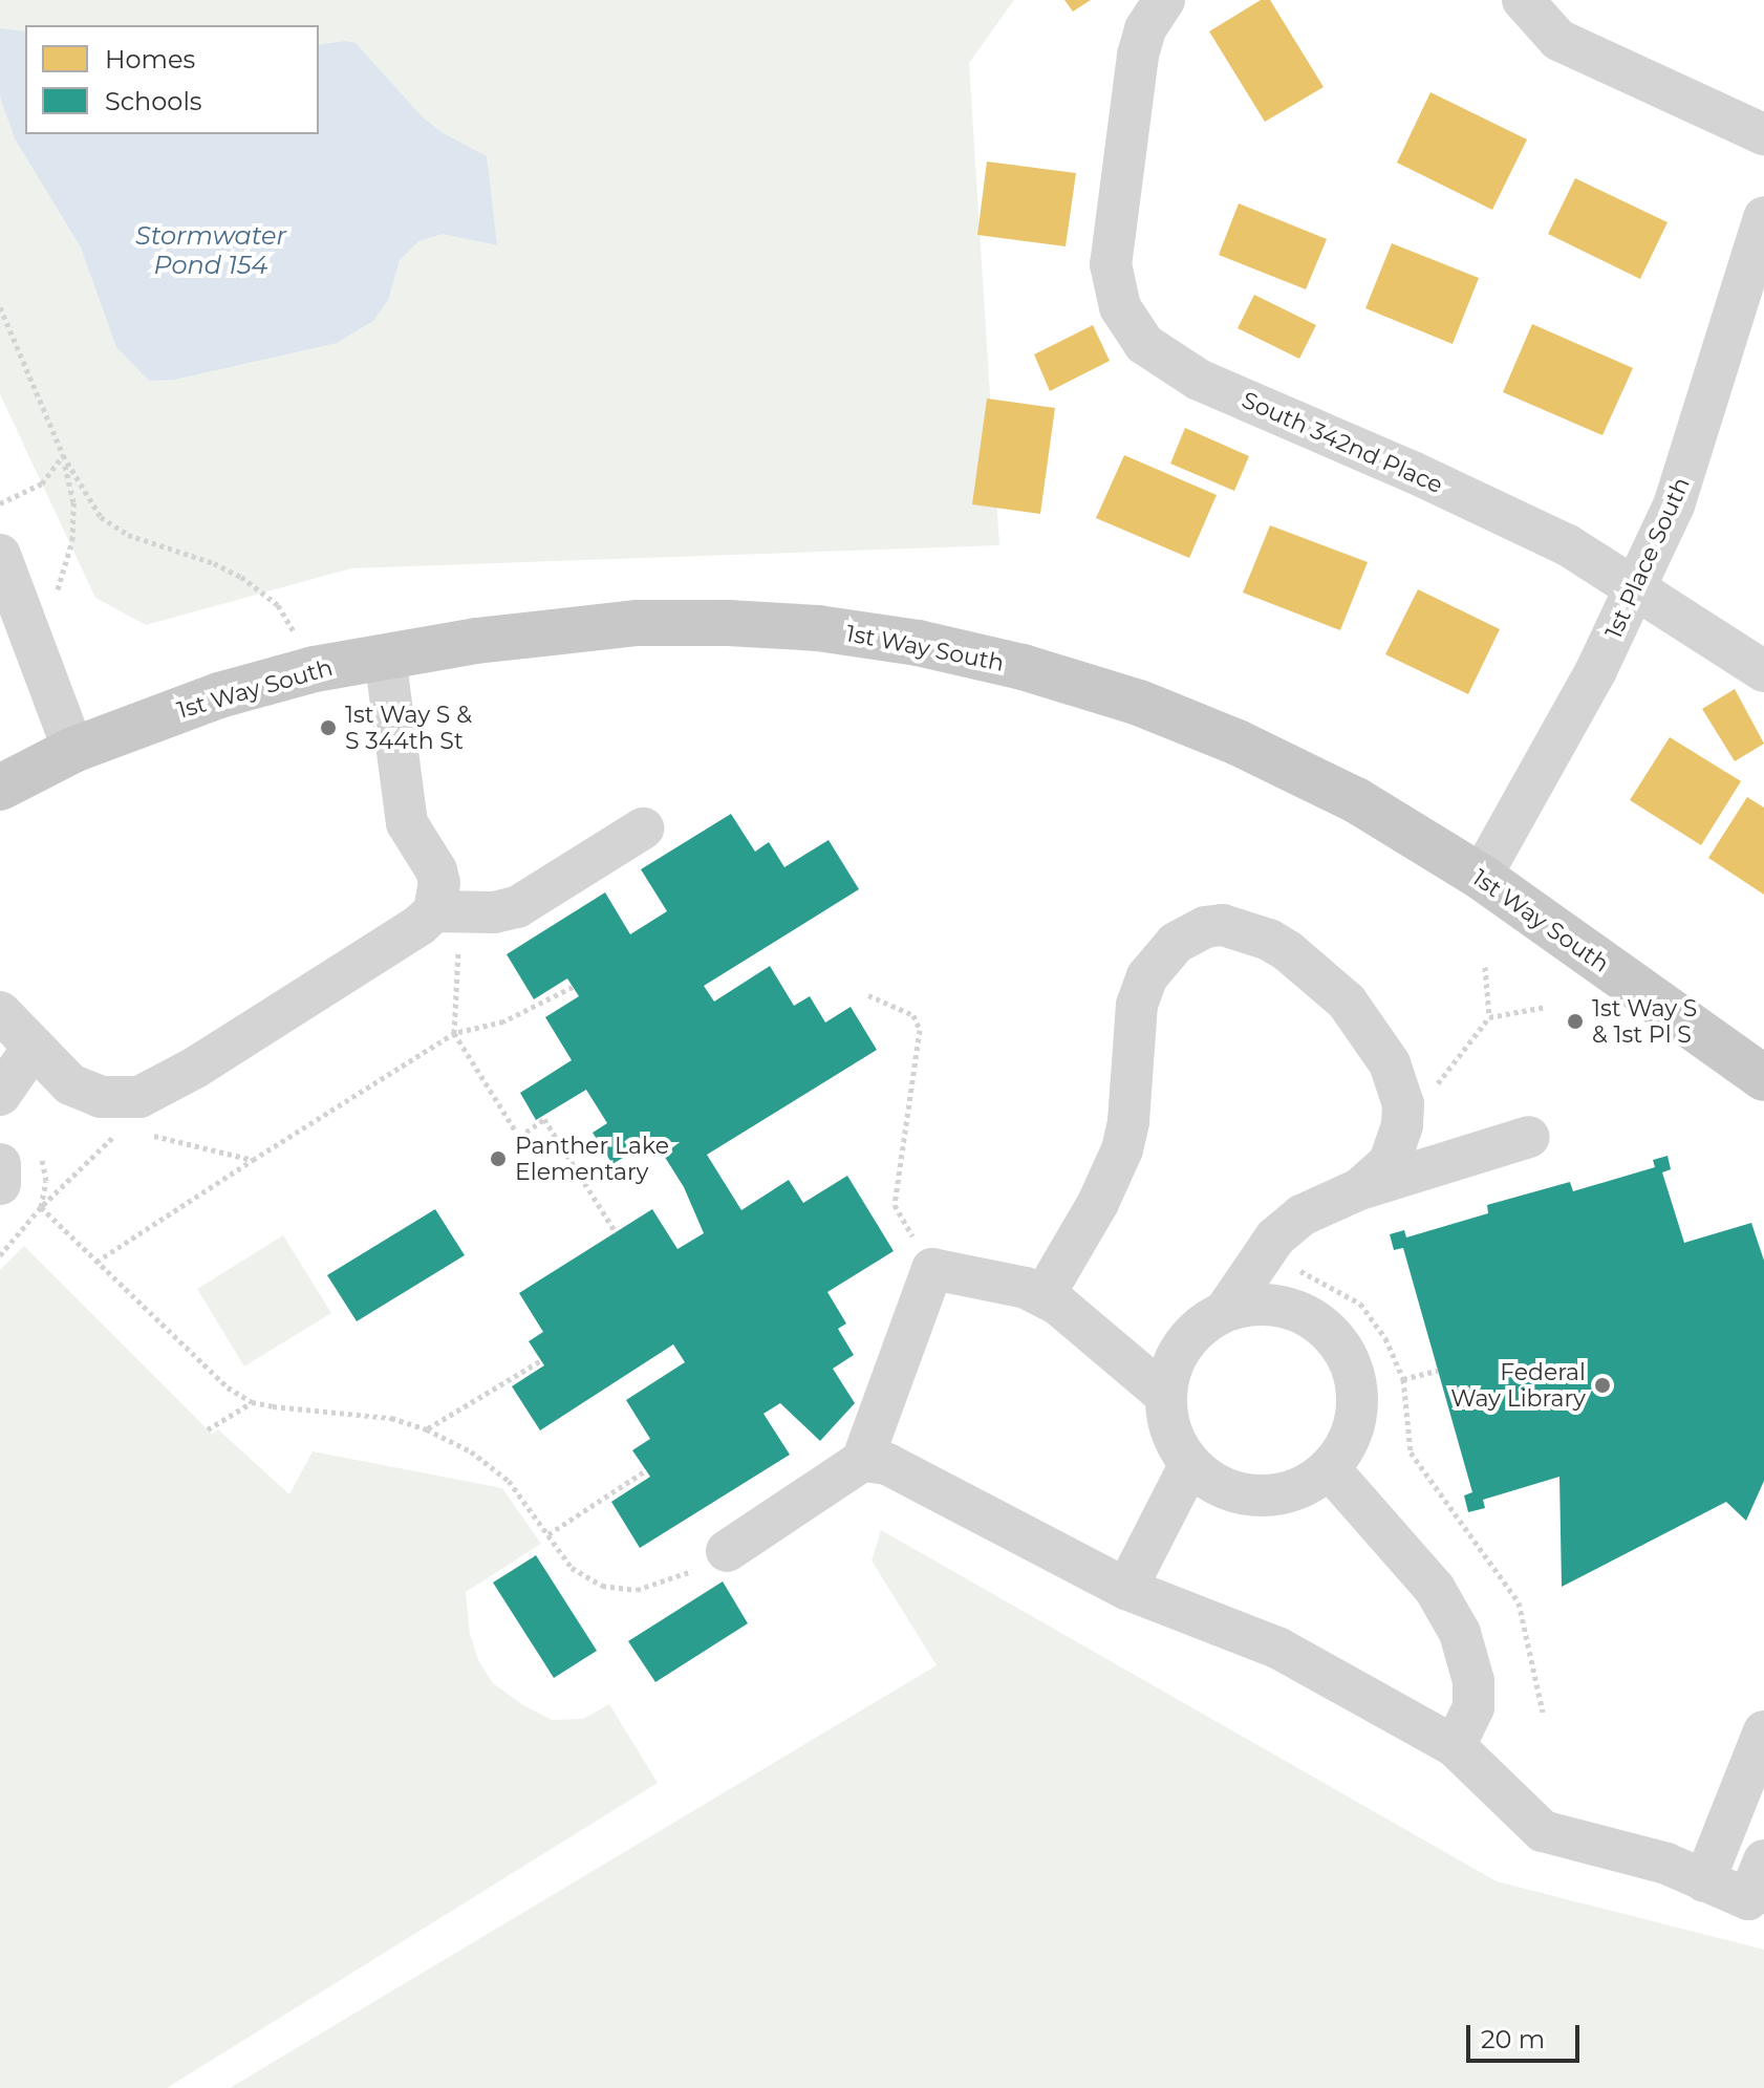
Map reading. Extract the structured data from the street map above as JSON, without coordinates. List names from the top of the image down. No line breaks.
{"streets":{"main road":["1st Way South"],"street":["South 342nd Place","1st Place South"]},"crossings":[["South 342nd Place","1st Place South"],["1st Place South","1st Way South"]],"water":["Stormwater Pond 154"],"places":["1st Way S & S 344th St","1st Way S & 1st Pl S","Panther Lake Elementary","Federal Way Library"],"legend":["Homes","Schools"],"scale_bar":"20 m"}
